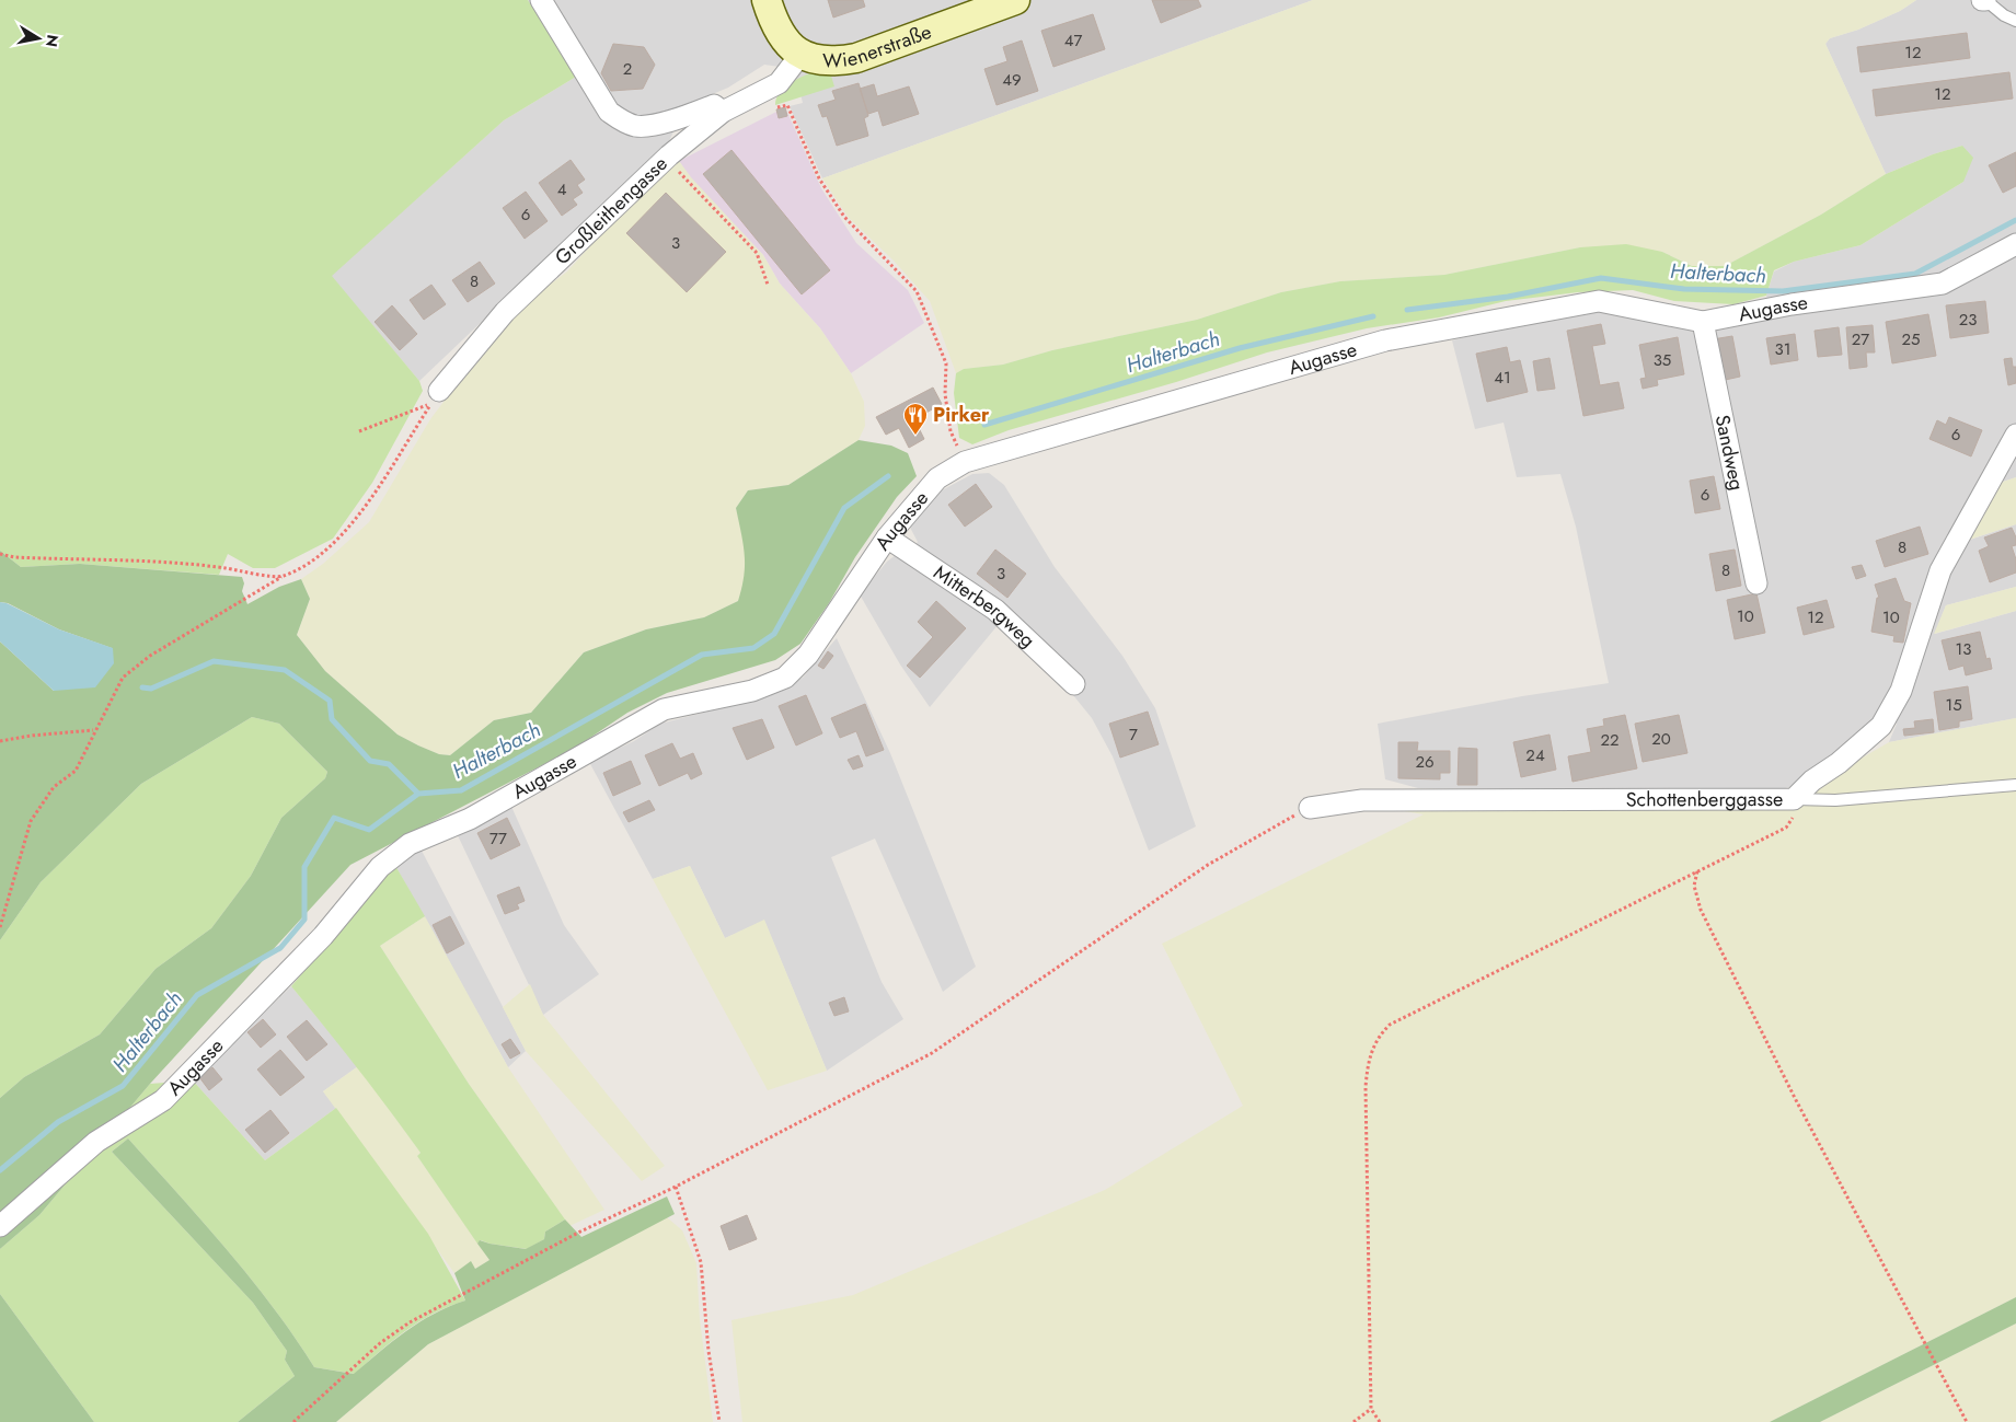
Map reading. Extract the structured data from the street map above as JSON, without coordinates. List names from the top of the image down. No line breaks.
{"streets":{"street":["Wienerstraße","Großleithengasse","Augasse","Sandweg","Mitterbergweg","Schottenberggasse"]},"crossings":[["Wienerstraße","Großleithengasse"],["Augasse","Sandweg"],["Augasse","Mitterbergweg"]],"water":["Halterbach"],"places":{"restaurant":["Pirker"]},"house_numbers":["47","12","2","49","12","4","6","3","8","23","27","25","31","35","41","6","6","8","8","3","10","12","10","13","15","7","20","22","24","26","77"],"north":"right"}
